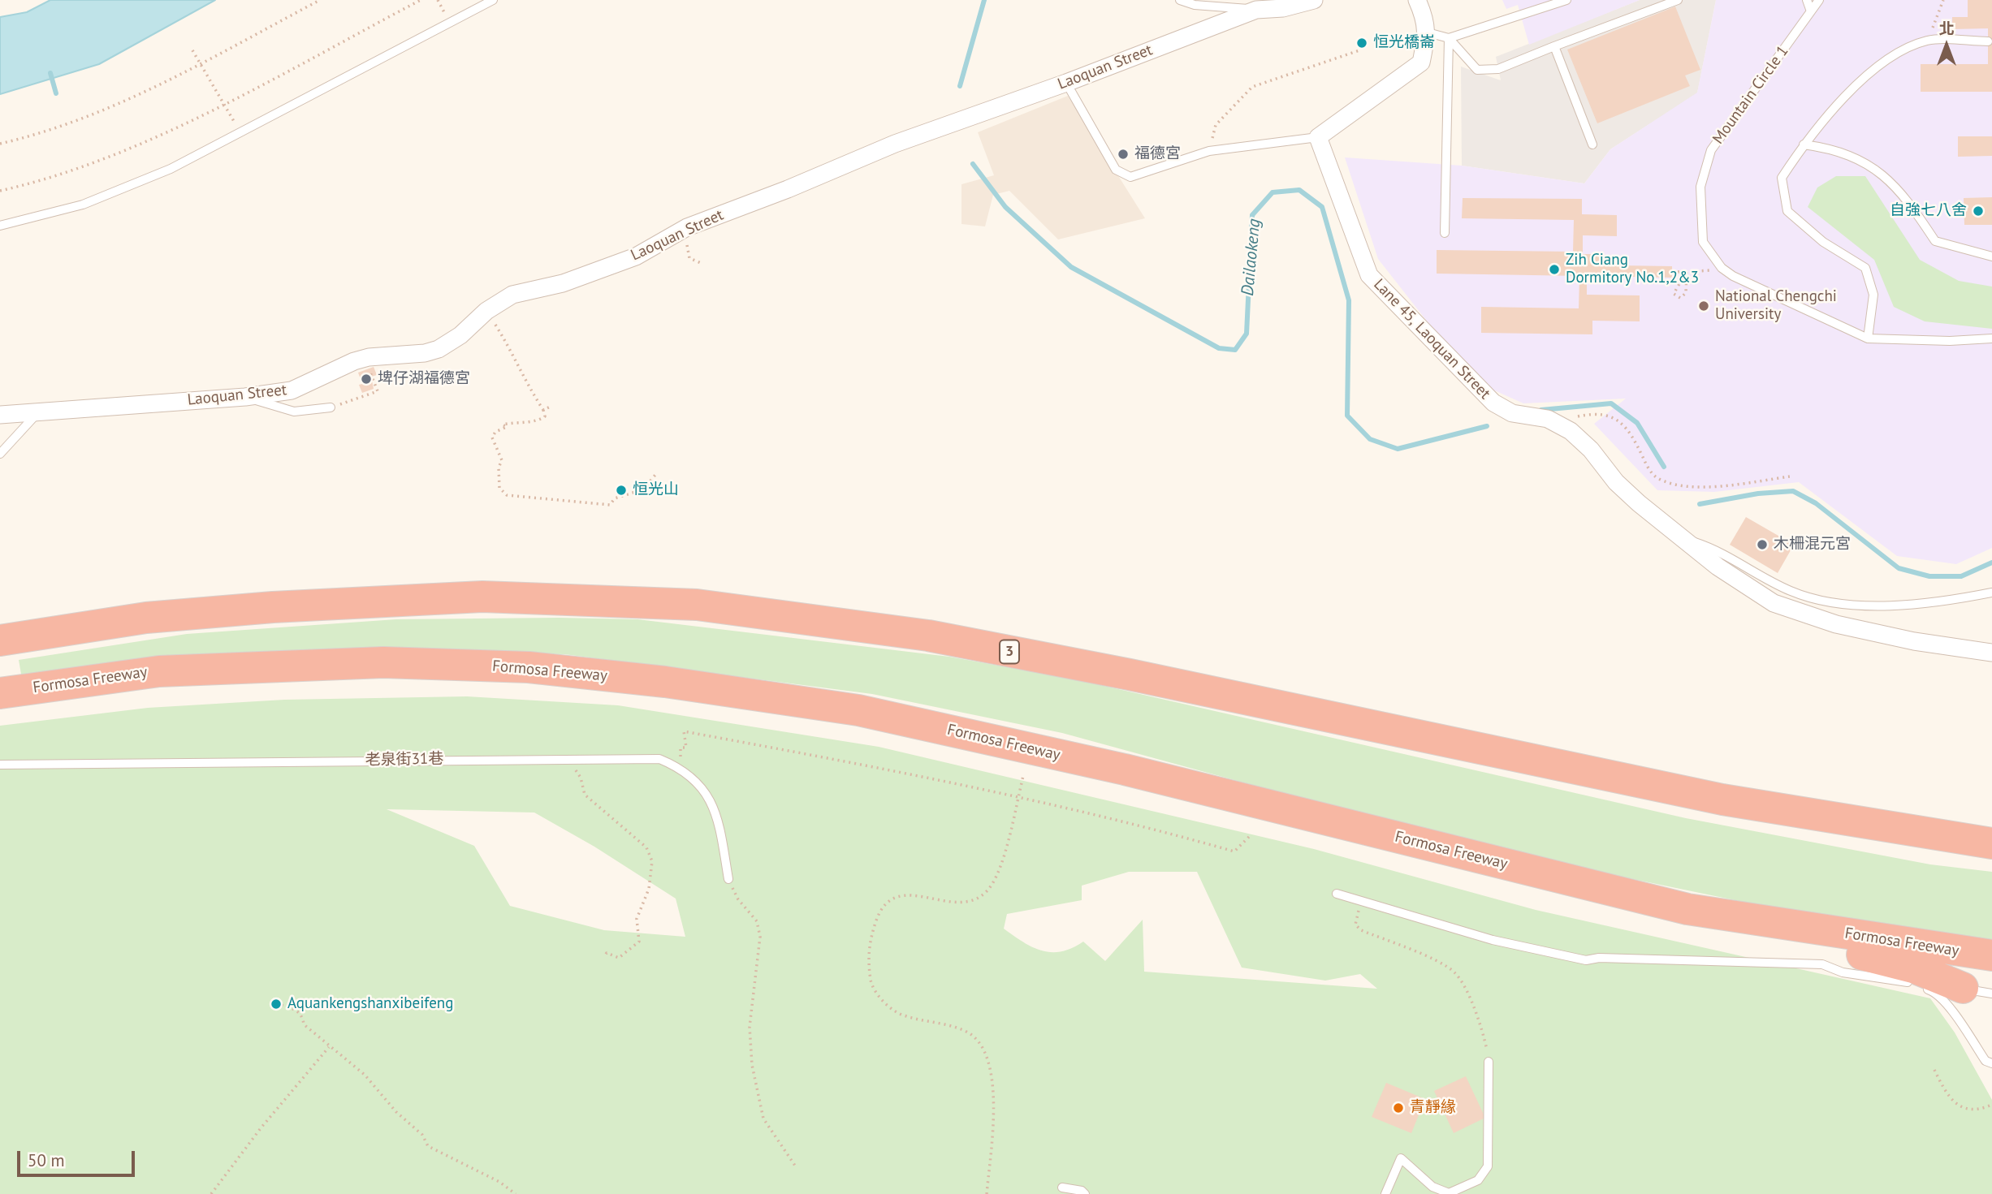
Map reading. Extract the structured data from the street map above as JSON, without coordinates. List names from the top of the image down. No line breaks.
{"streets":{"highway":["3","Formosa Freeway"],"street":["Laoquan Street","Lane 45, Laoquan Street"],"lane":["Mountain Circle 1","老泉街31巷"]},"water":["Dailaokeng"],"places":["恒光橋崙","福德宮","自強七八舍","Zih Ciang Dormitory No.1,2&3","National Chengchi University","埤仔湖福德宮","恒光山","木柵混元宮","Aquankengshanxibeifeng","青靜緣"],"scale_bar":"50 m","north":"top"}
